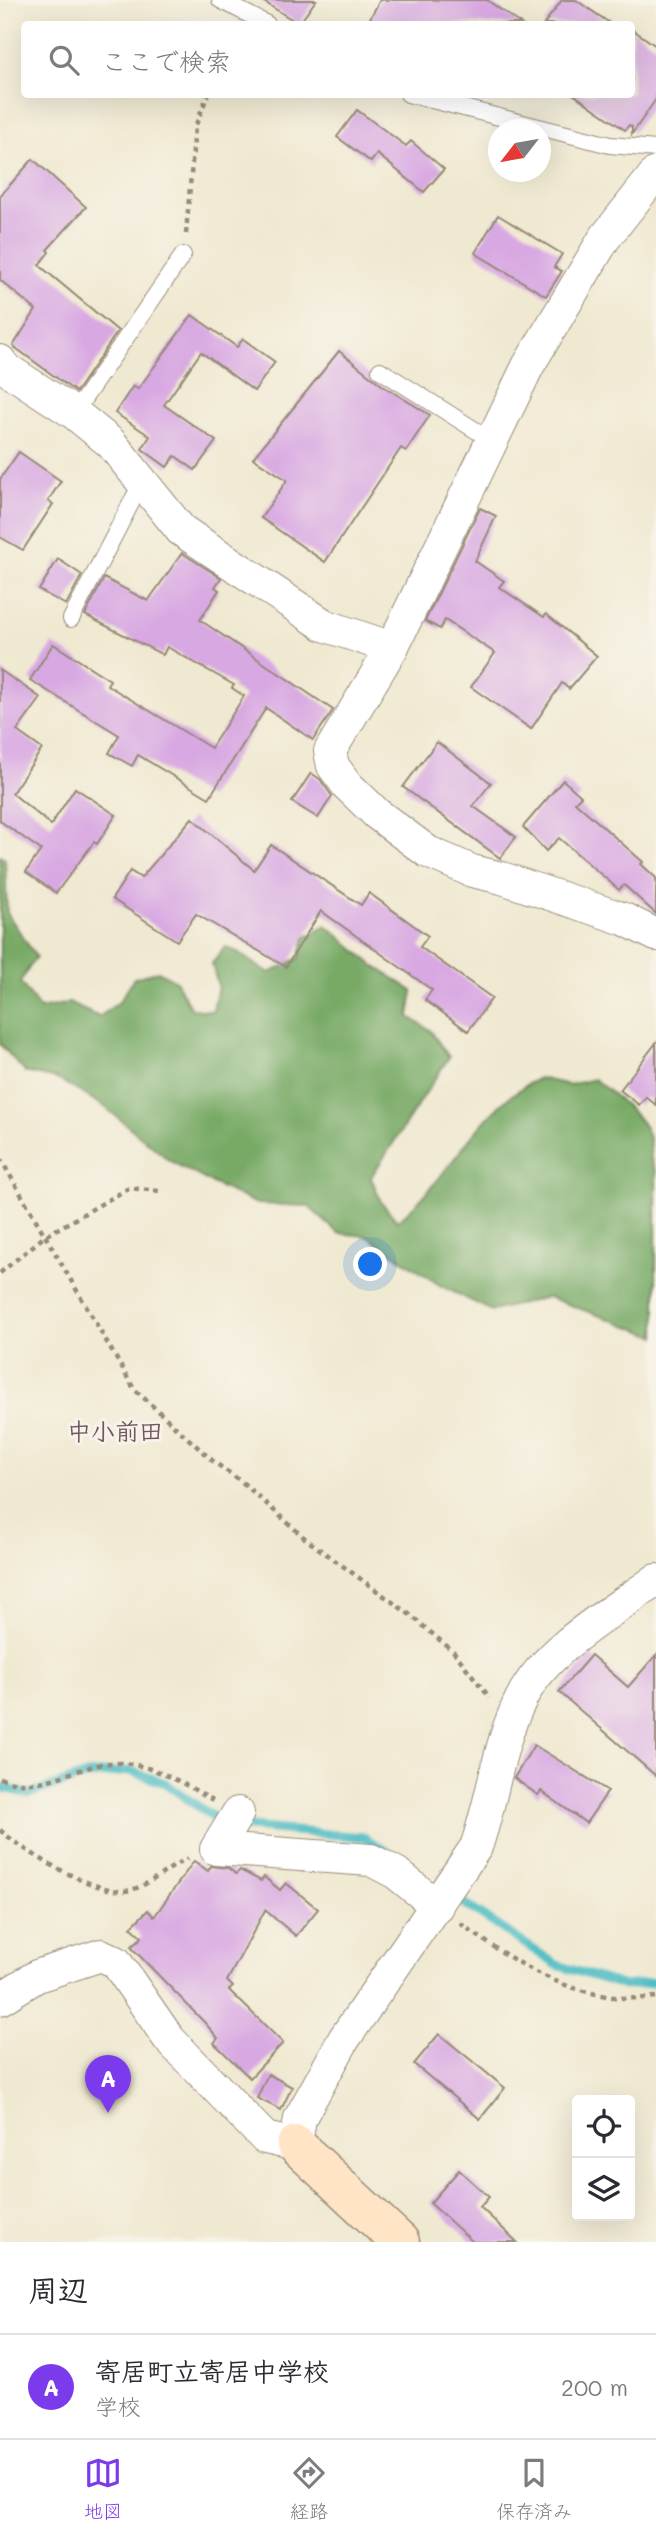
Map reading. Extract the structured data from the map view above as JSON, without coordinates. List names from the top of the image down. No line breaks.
{"districts":["中小前田"],"north":"bottom left","page":{"search":"ここで検索","pins":"A","heading":"周辺","list":[{"mark":"A","name":"寄居町立寄居中学校","note":"学校","value":"200 m"}],"nav":["地図","経路","保存済み"]}}
